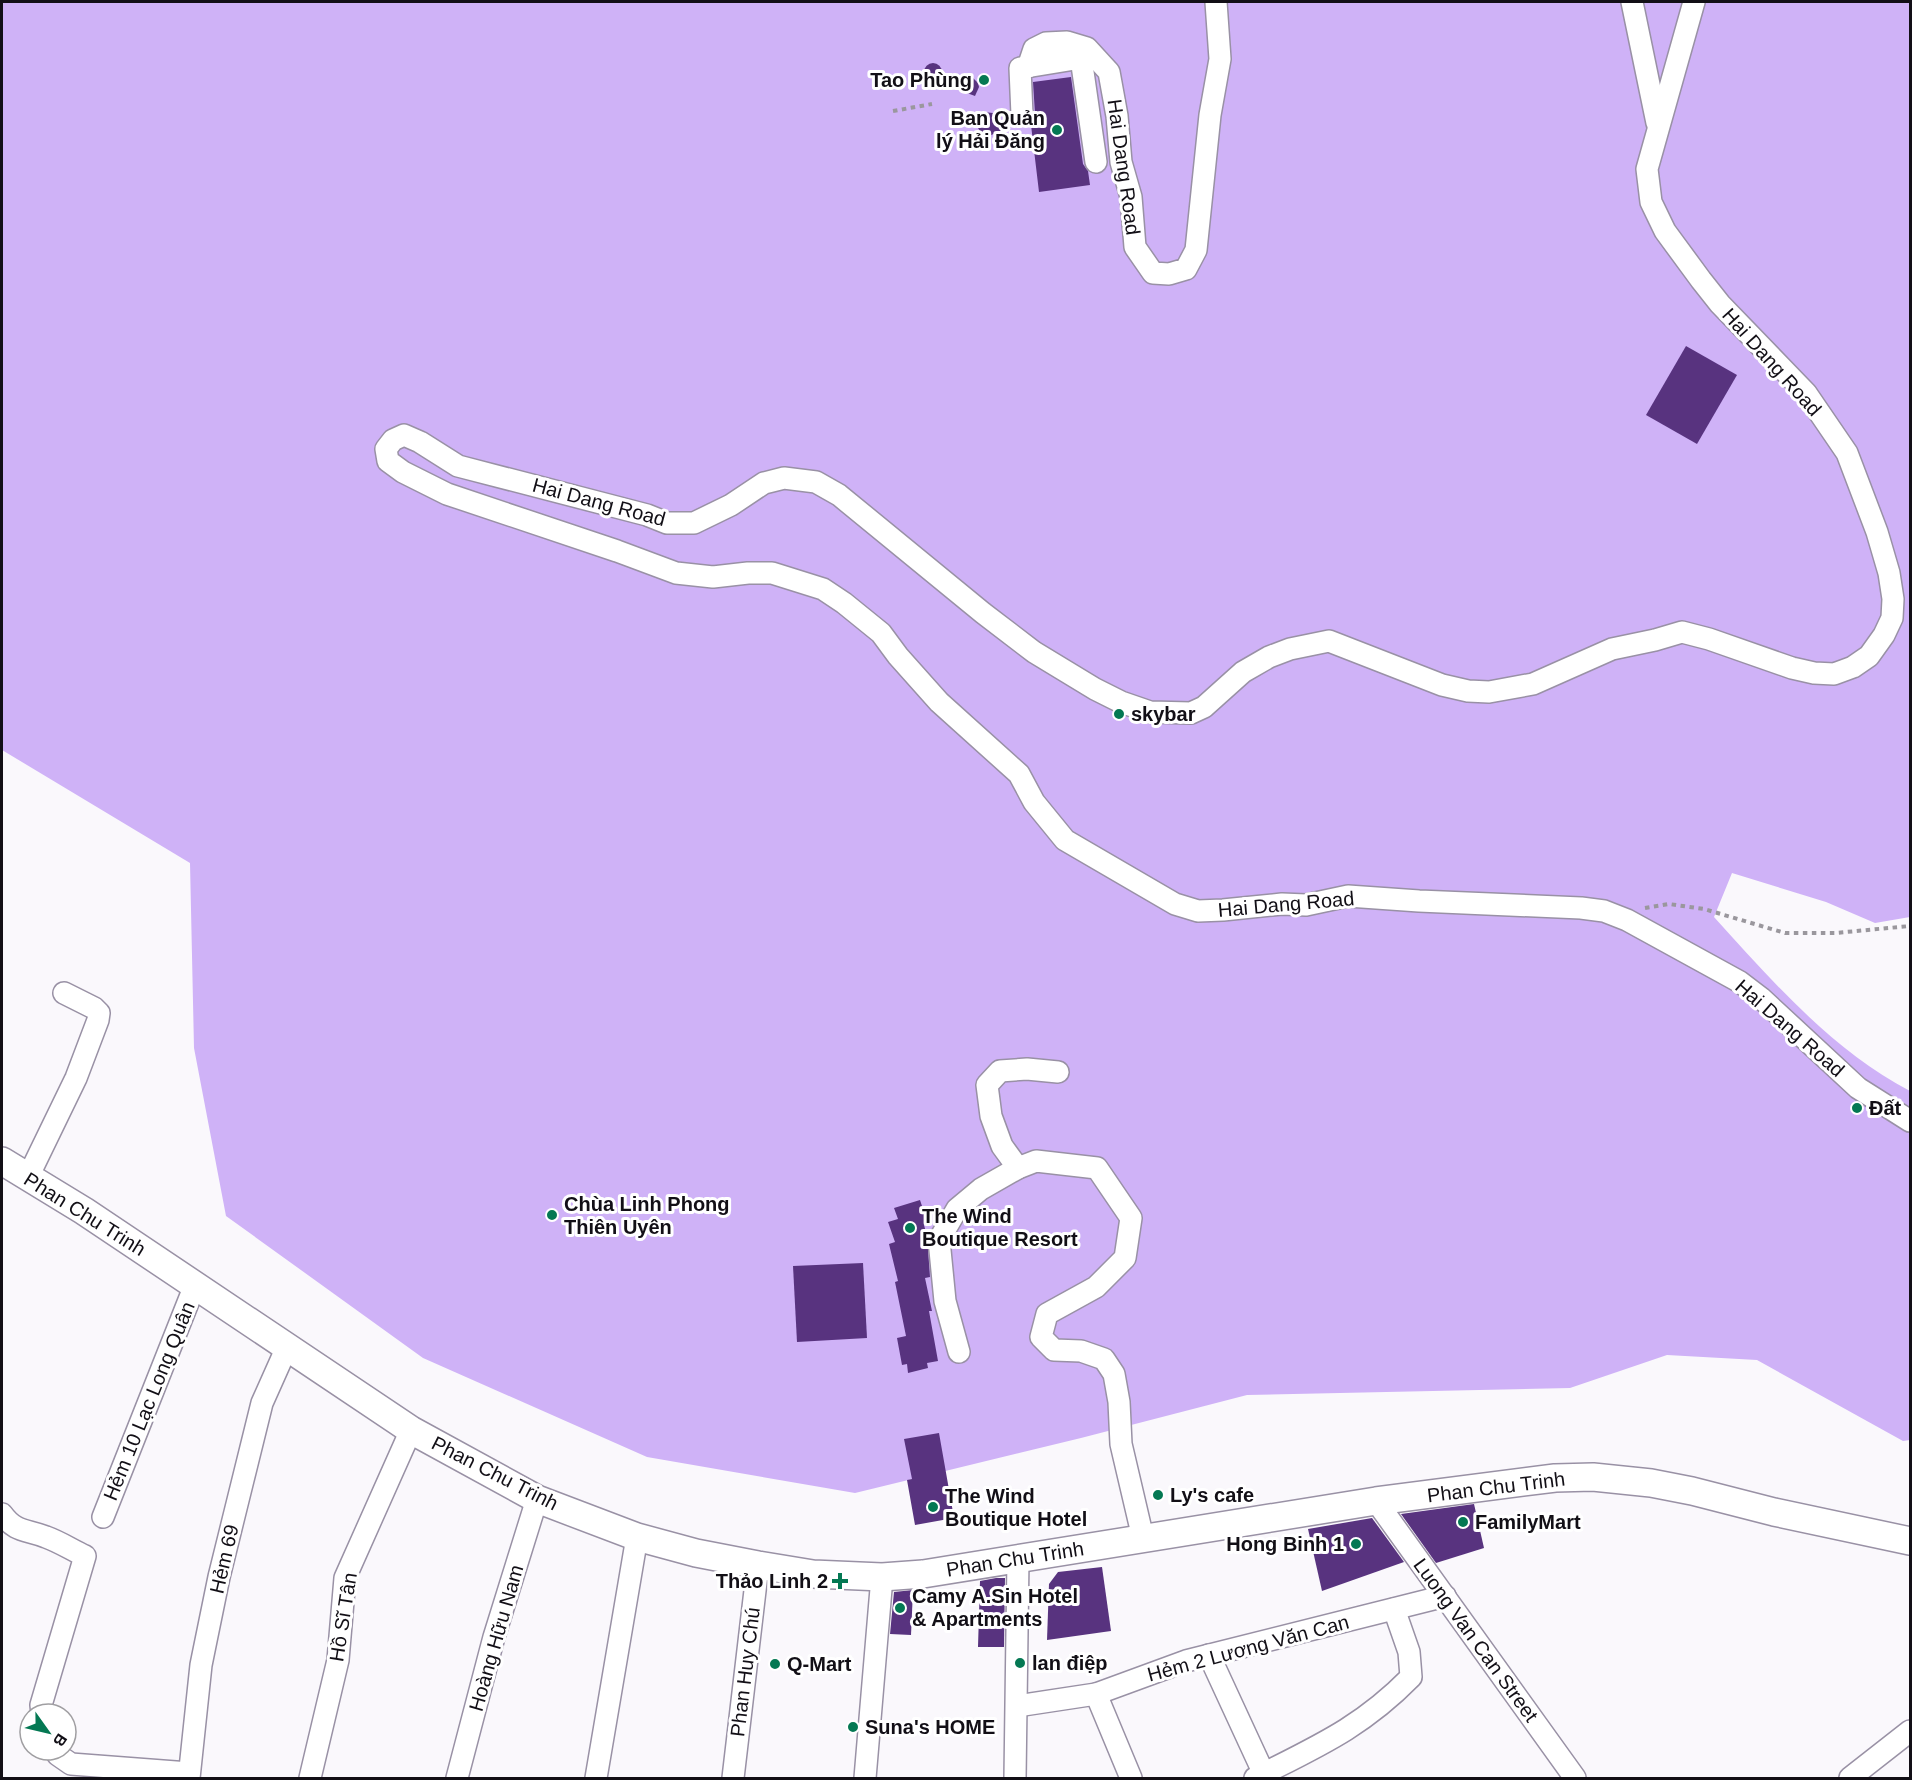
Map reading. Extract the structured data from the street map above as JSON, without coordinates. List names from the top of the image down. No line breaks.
{"streets":{"main road":["Phan Chu Trinh"],"street":["Hai Dang Road","Hẻm 10 Lạc Long Quân","Hẻm 69","Hồ Sĩ Tân","Hoàng Hữu Nam","Luong Van Can Street","Hẻm 2 Lương Văn Can","Phan Huy Chú"]},"crossings":[["Phan Chu Trinh","Hẻm 10 Lạc Long Quân"],["Phan Chu Trinh","Hẻm 69"],["Phan Chu Trinh","Hồ Sĩ Tân"],["Phan Chu Trinh","Hoàng Hữu Nam"],["Phan Chu Trinh","Luong Van Can Street"],["Phan Chu Trinh","Phan Huy Chú"],["Luong Van Can Street","Hẻm 2 Lương Văn Can"]],"places":{"other":["Tao Phùng","Ban Quản lý Hải Đăng","skybar","Đất","Chùa Linh Phong Thiên Uyên","The Wind Boutique Resort","Ly's cafe","The Wind Boutique Hotel","FamilyMart","Hong Binh 1","Camy A.Sin Hotel & Apartments","lan điệp","Q-Mart","Suna's HOME"],"health":["Thảo Linh 2"]},"north":"bottom right"}
